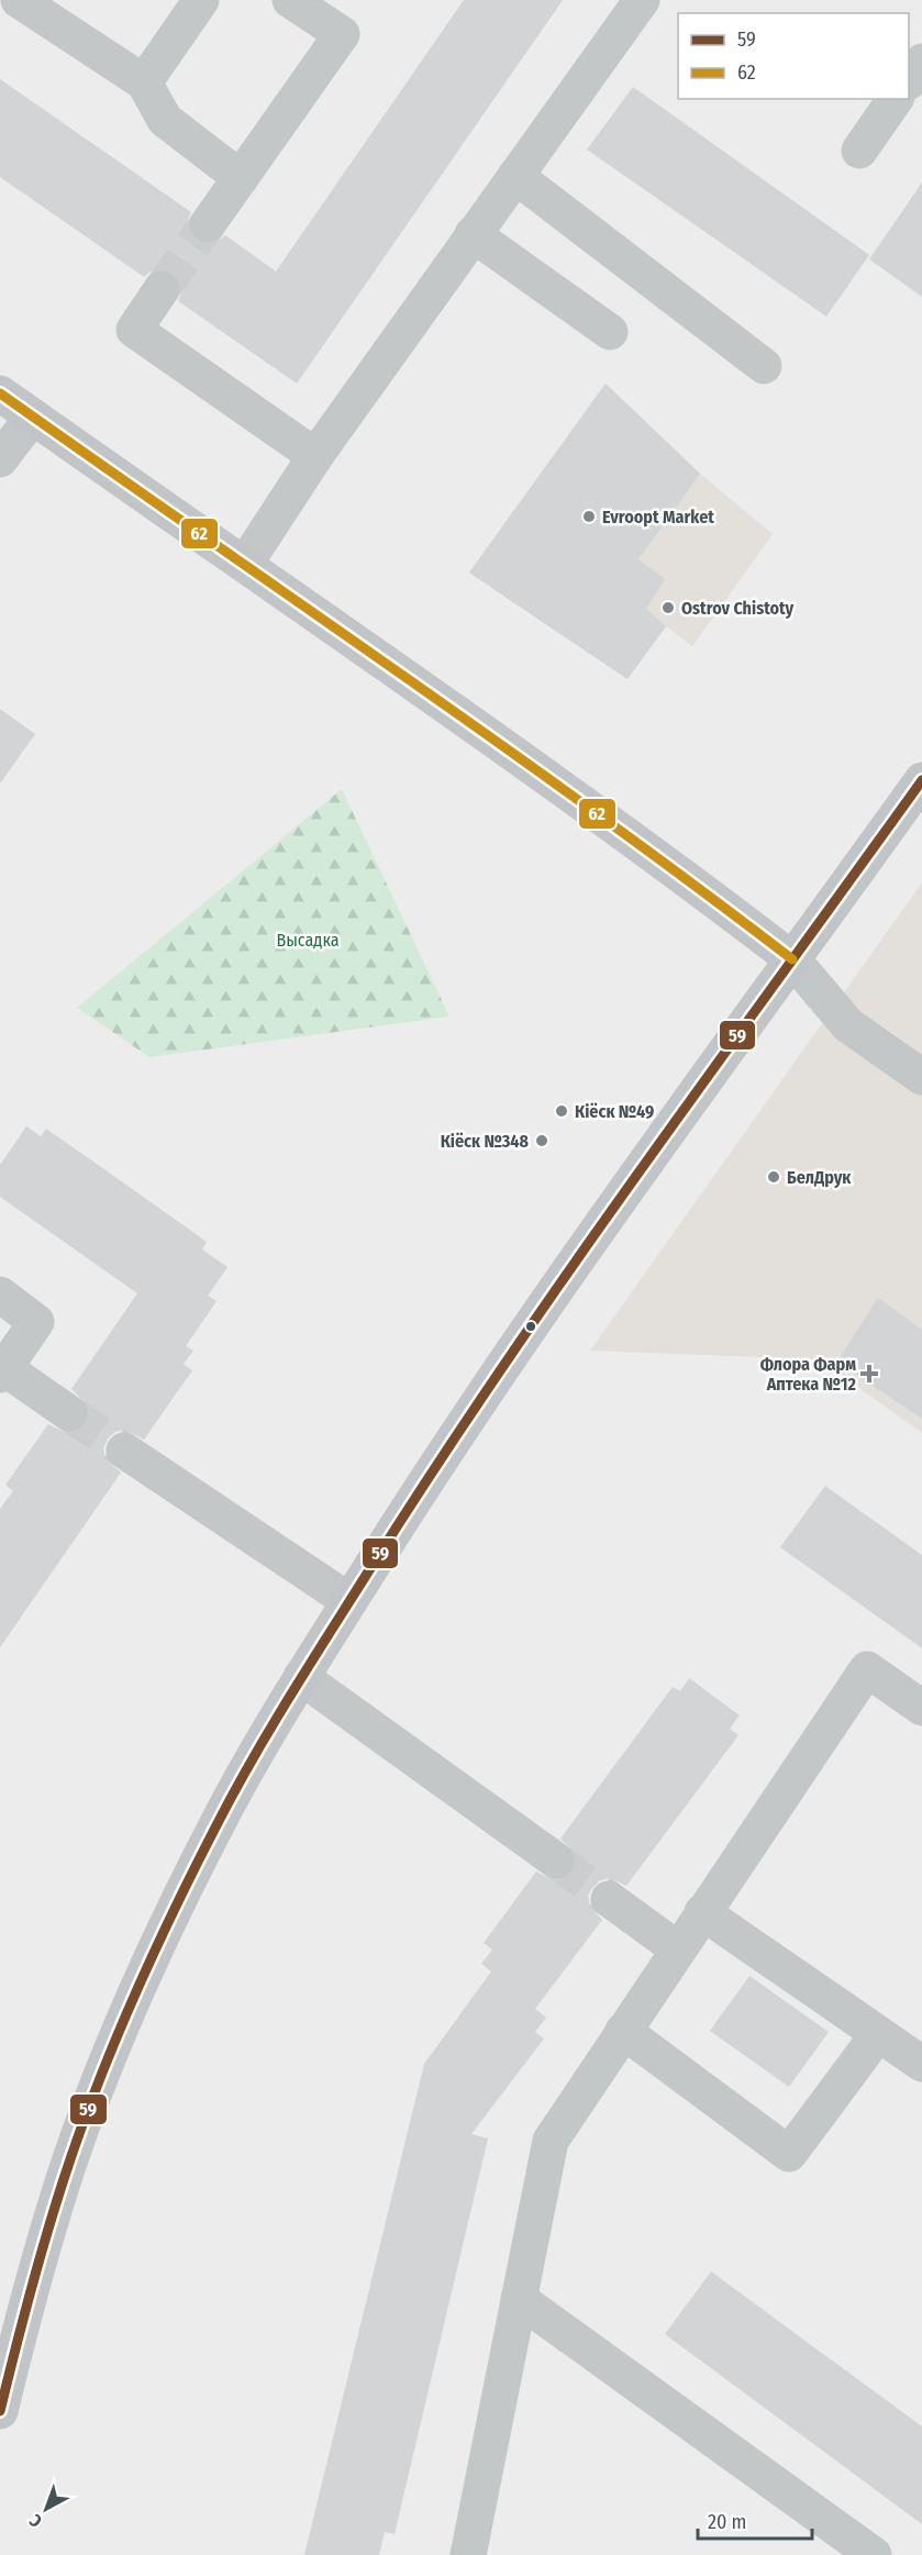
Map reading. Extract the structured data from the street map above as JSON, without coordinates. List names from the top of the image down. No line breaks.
{"parks":["Высадка"],"places":{"other":["Evroopt Market","Ostrov Chistoty","Кіёск №49","Кіёск №348","БелДрук"],"health":["Флора Фарм Аптека №12"]},"lines":["transit line 62","transit line 59"],"legend":["59","62"],"scale_bar":"20 m","north":"bottom left"}
